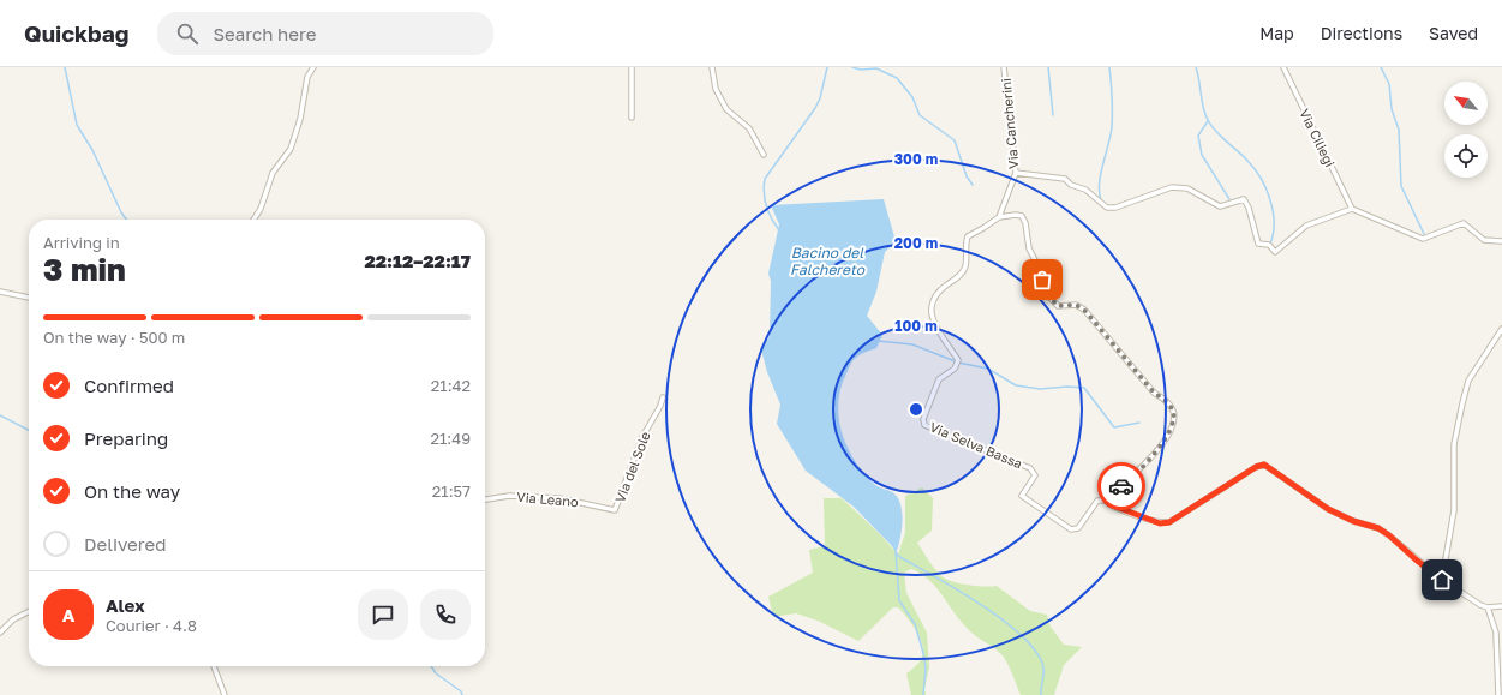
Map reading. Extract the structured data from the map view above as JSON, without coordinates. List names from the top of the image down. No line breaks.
{"streets":{"street":["Via Cancherini","Via Ciliegi","Via Selva Bassa","Via del Sole","Via Leano"]},"crossings":[["Via Cancherini","Via Selva Bassa"],["Via del Sole","Via Leano"]],"water":["Bacino del Falchereto"],"north":"top left","page":{"header":"Quickbag","search":"Search here","nav":["Map","Directions","Saved"],"heading":["3 min","Arriving in","22:12–22:17"],"panel":["Alex","Courier · 4.8"],"bar":"On the way · 500 m","list":[["Confirmed","21:42"],["Preparing","21:49"],["On the way","21:57"],"Delivered"],"round":"A"},"rings":["300 m","200 m","100 m"]}
